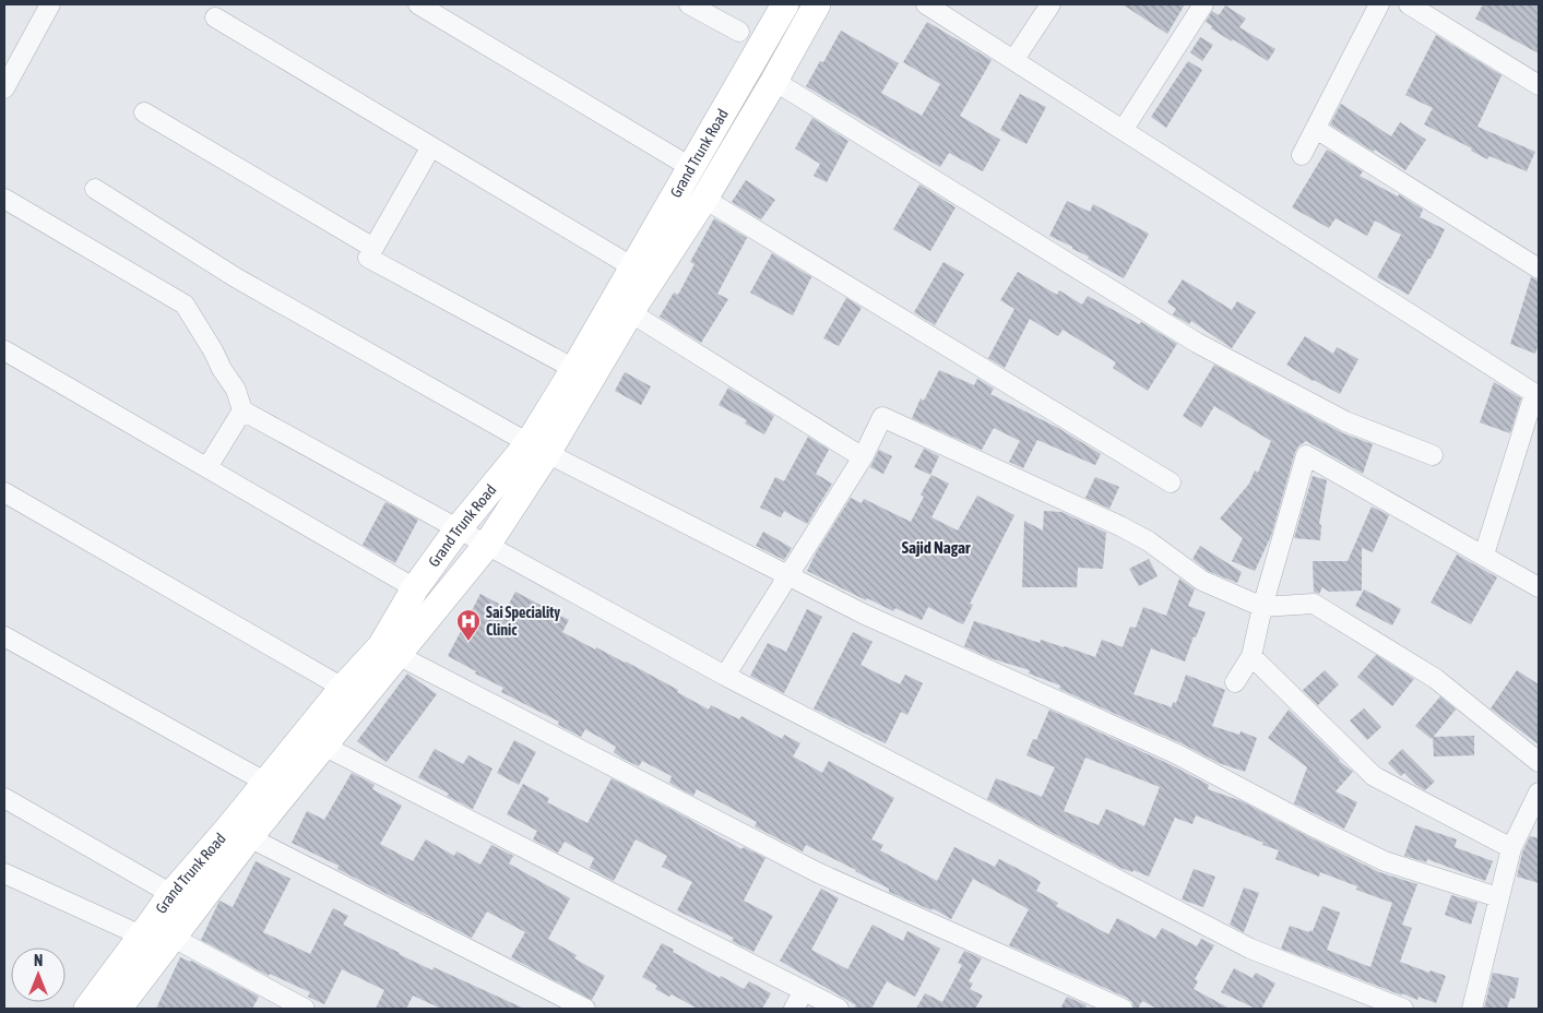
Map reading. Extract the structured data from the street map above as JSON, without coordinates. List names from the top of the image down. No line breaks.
{"streets":{"main road":["Grand Trunk Road"]},"districts":["Sajid Nagar"],"places":{"hospital":["Sai Speciality Clinic"]},"north":"top"}
